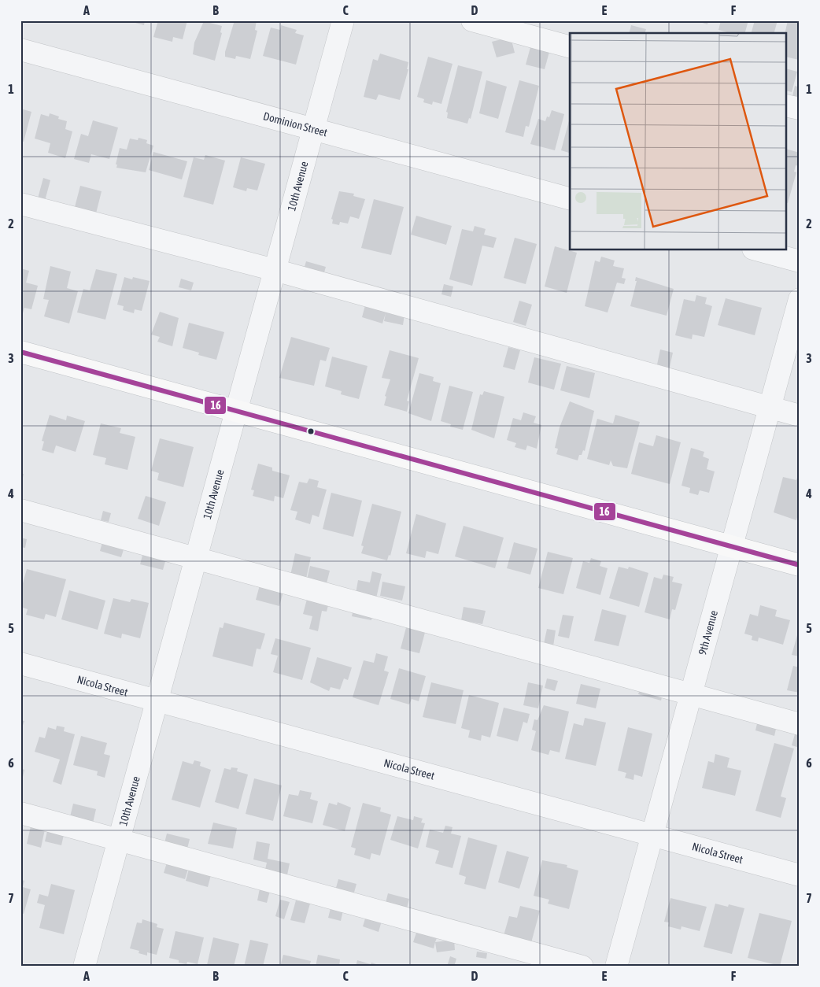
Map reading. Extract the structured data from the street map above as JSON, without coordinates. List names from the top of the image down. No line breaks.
{"streets":{"street":["Dominion Street","10th Avenue","9th Avenue","Nicola Street"]},"crossings":[["Dominion Street","10th Avenue"],["10th Avenue","Nicola Street"],["9th Avenue","Nicola Street"]],"lines":["transit line 16"],"grid":{"columns":["A","B","C","D","E","F"],"rows":["1","2","3","4","5","6","7"]}}
